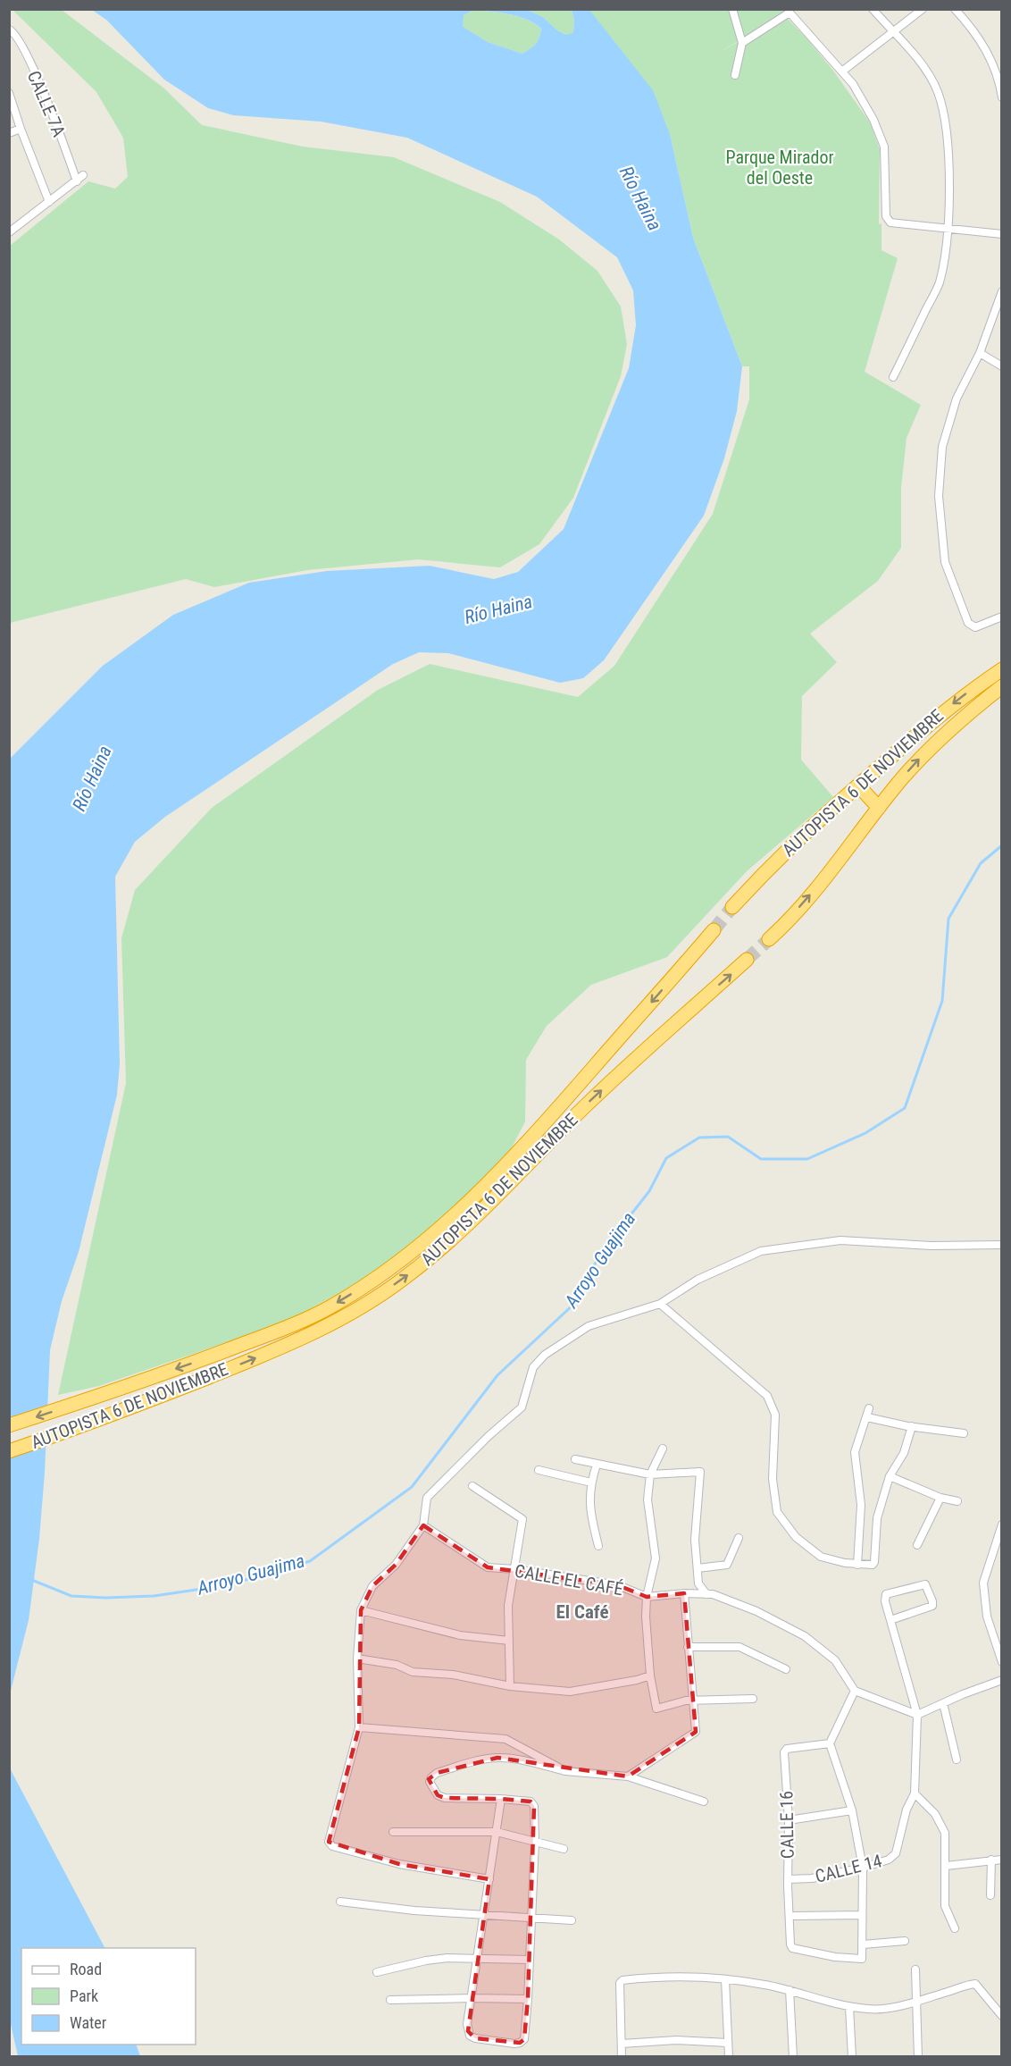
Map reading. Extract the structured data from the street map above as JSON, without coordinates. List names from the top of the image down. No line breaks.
{"streets":{"highway":["AUTOPISTA 6 DE NOVIEMBRE"],"street":["CALLE 7A","CALLE EL CAFÉ","CALLE 16","CALLE 14"]},"crossings":[["CALLE 16","CALLE 14"]],"districts":["El Café"],"water":["Río Haina","Arroyo Guajima"],"parks":["Parque Mirador del Oeste"],"legend":["Road","Park","Water"]}
